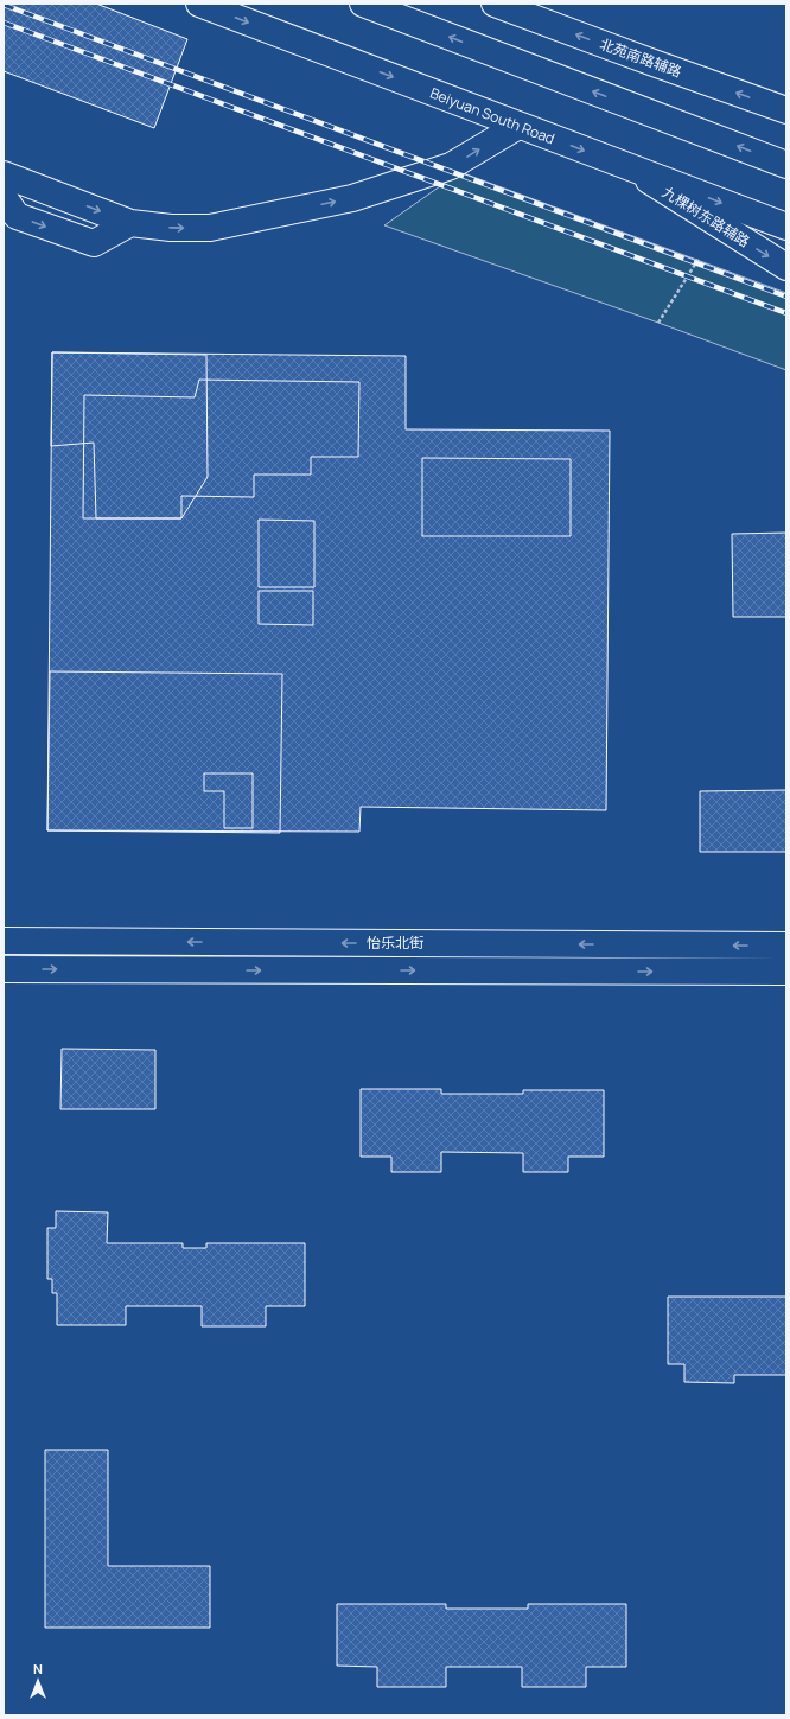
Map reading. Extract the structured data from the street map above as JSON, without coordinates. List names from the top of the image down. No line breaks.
{"streets":{"main road":["北苑南路辅路","Beiyuan South Road","九棵树东路辅路","怡乐北街"]},"crossings":[["Beiyuan South Road","九棵树东路辅路"]],"north":"top"}
